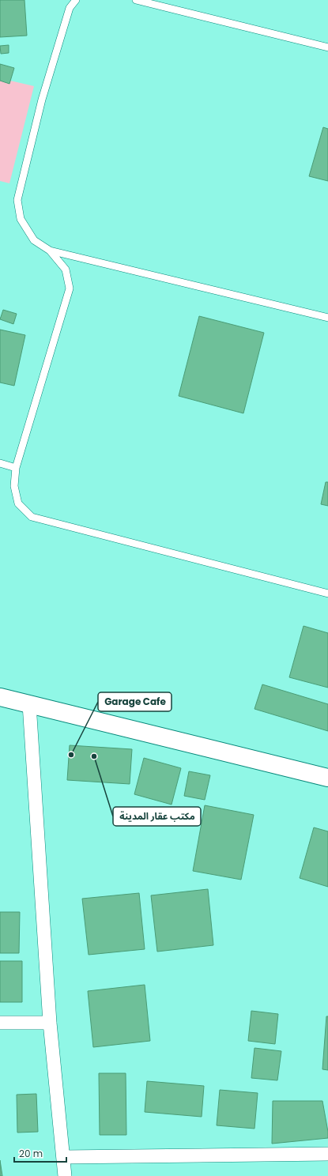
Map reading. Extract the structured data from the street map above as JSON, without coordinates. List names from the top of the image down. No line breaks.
{"places":["Garage Cafe","مكتب عقار المدينة"],"scale_bar":"20 m"}
